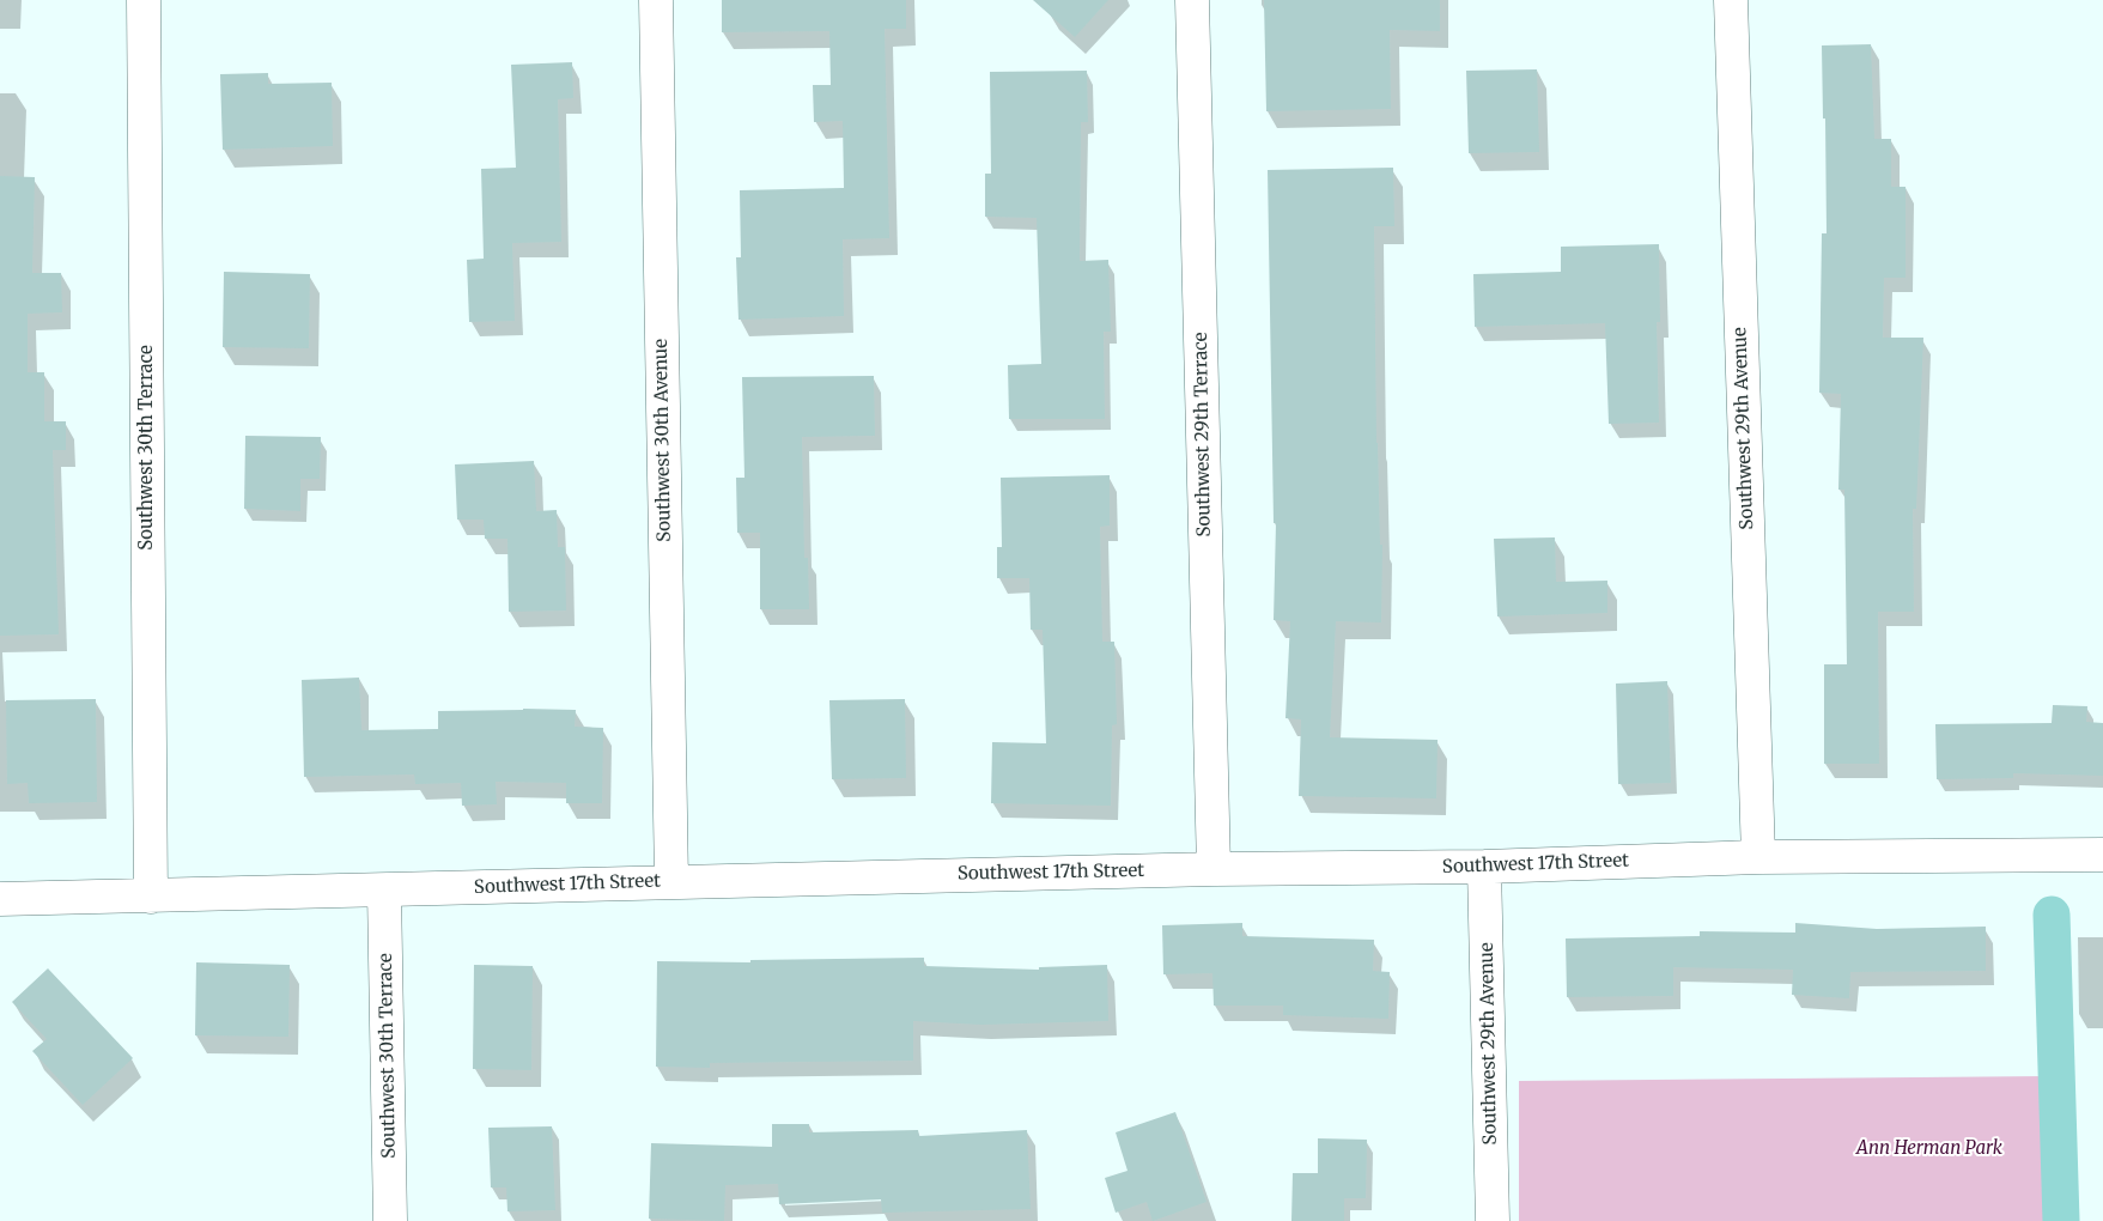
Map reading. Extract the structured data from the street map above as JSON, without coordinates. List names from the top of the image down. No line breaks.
{"streets":{"street":["Southwest 29th Avenue","Southwest 29th Terrace","Southwest 30th Avenue","Southwest 30th Terrace","Southwest 17th Street"]},"crossings":[["Southwest 29th Avenue","Southwest 17th Street"],["Southwest 29th Terrace","Southwest 17th Street"],["Southwest 30th Avenue","Southwest 17th Street"],["Southwest 30th Terrace","Southwest 17th Street"]],"parks":["Ann Herman Park"]}
